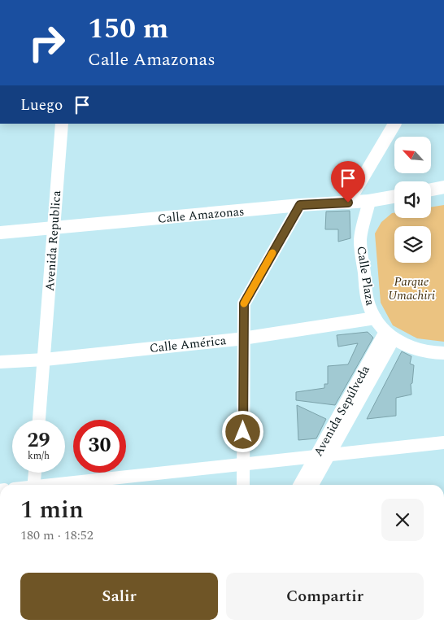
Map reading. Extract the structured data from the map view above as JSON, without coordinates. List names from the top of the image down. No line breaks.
{"streets":{"street":["Calle Amazonas","Avenida Republica","Calle Plaza","Calle América","Avenida Sepúlveda"]},"crossings":[["Calle Amazonas","Avenida Republica"],["Calle Amazonas","Calle Plaza"],["Avenida Republica","Calle América"],["Calle Plaza","Calle América"],["Calle Plaza","Avenida Sepúlveda"]],"parks":["Parque Umachiri"],"north":"top left","page":{"turn":["150 m","Calle Amazonas"],"then":"Luego","speed":"29 km/h","limit":"30","heading":["1 min","180 m · 18:52"],"buttons":["Salir","Compartir"]}}
